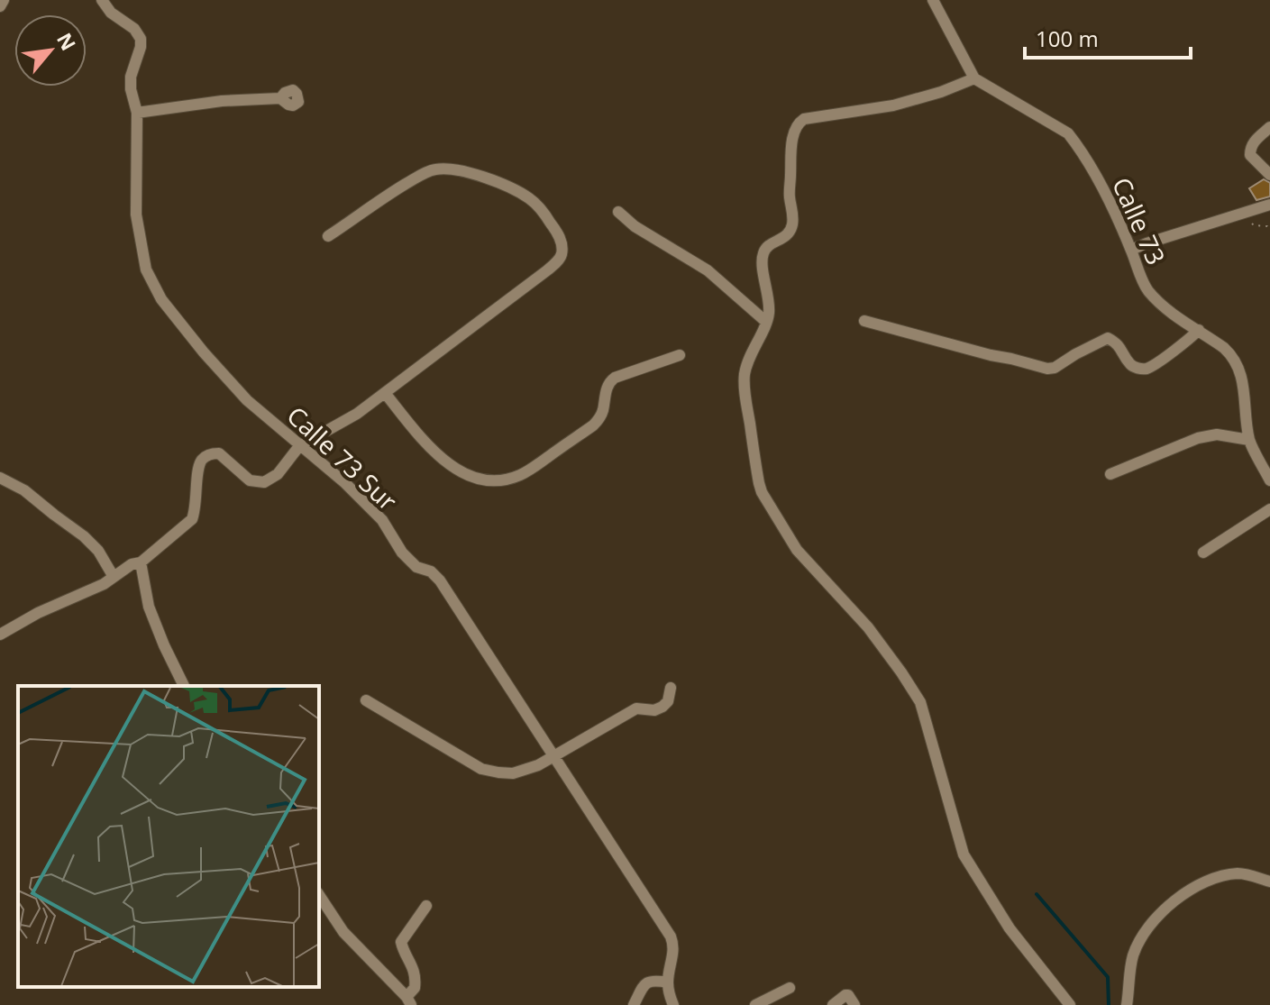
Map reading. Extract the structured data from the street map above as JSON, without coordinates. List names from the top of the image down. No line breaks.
{"streets":{"street":["Calle 73","Calle 73 Sur"]},"scale_bar":"100 m","north":"top right"}
